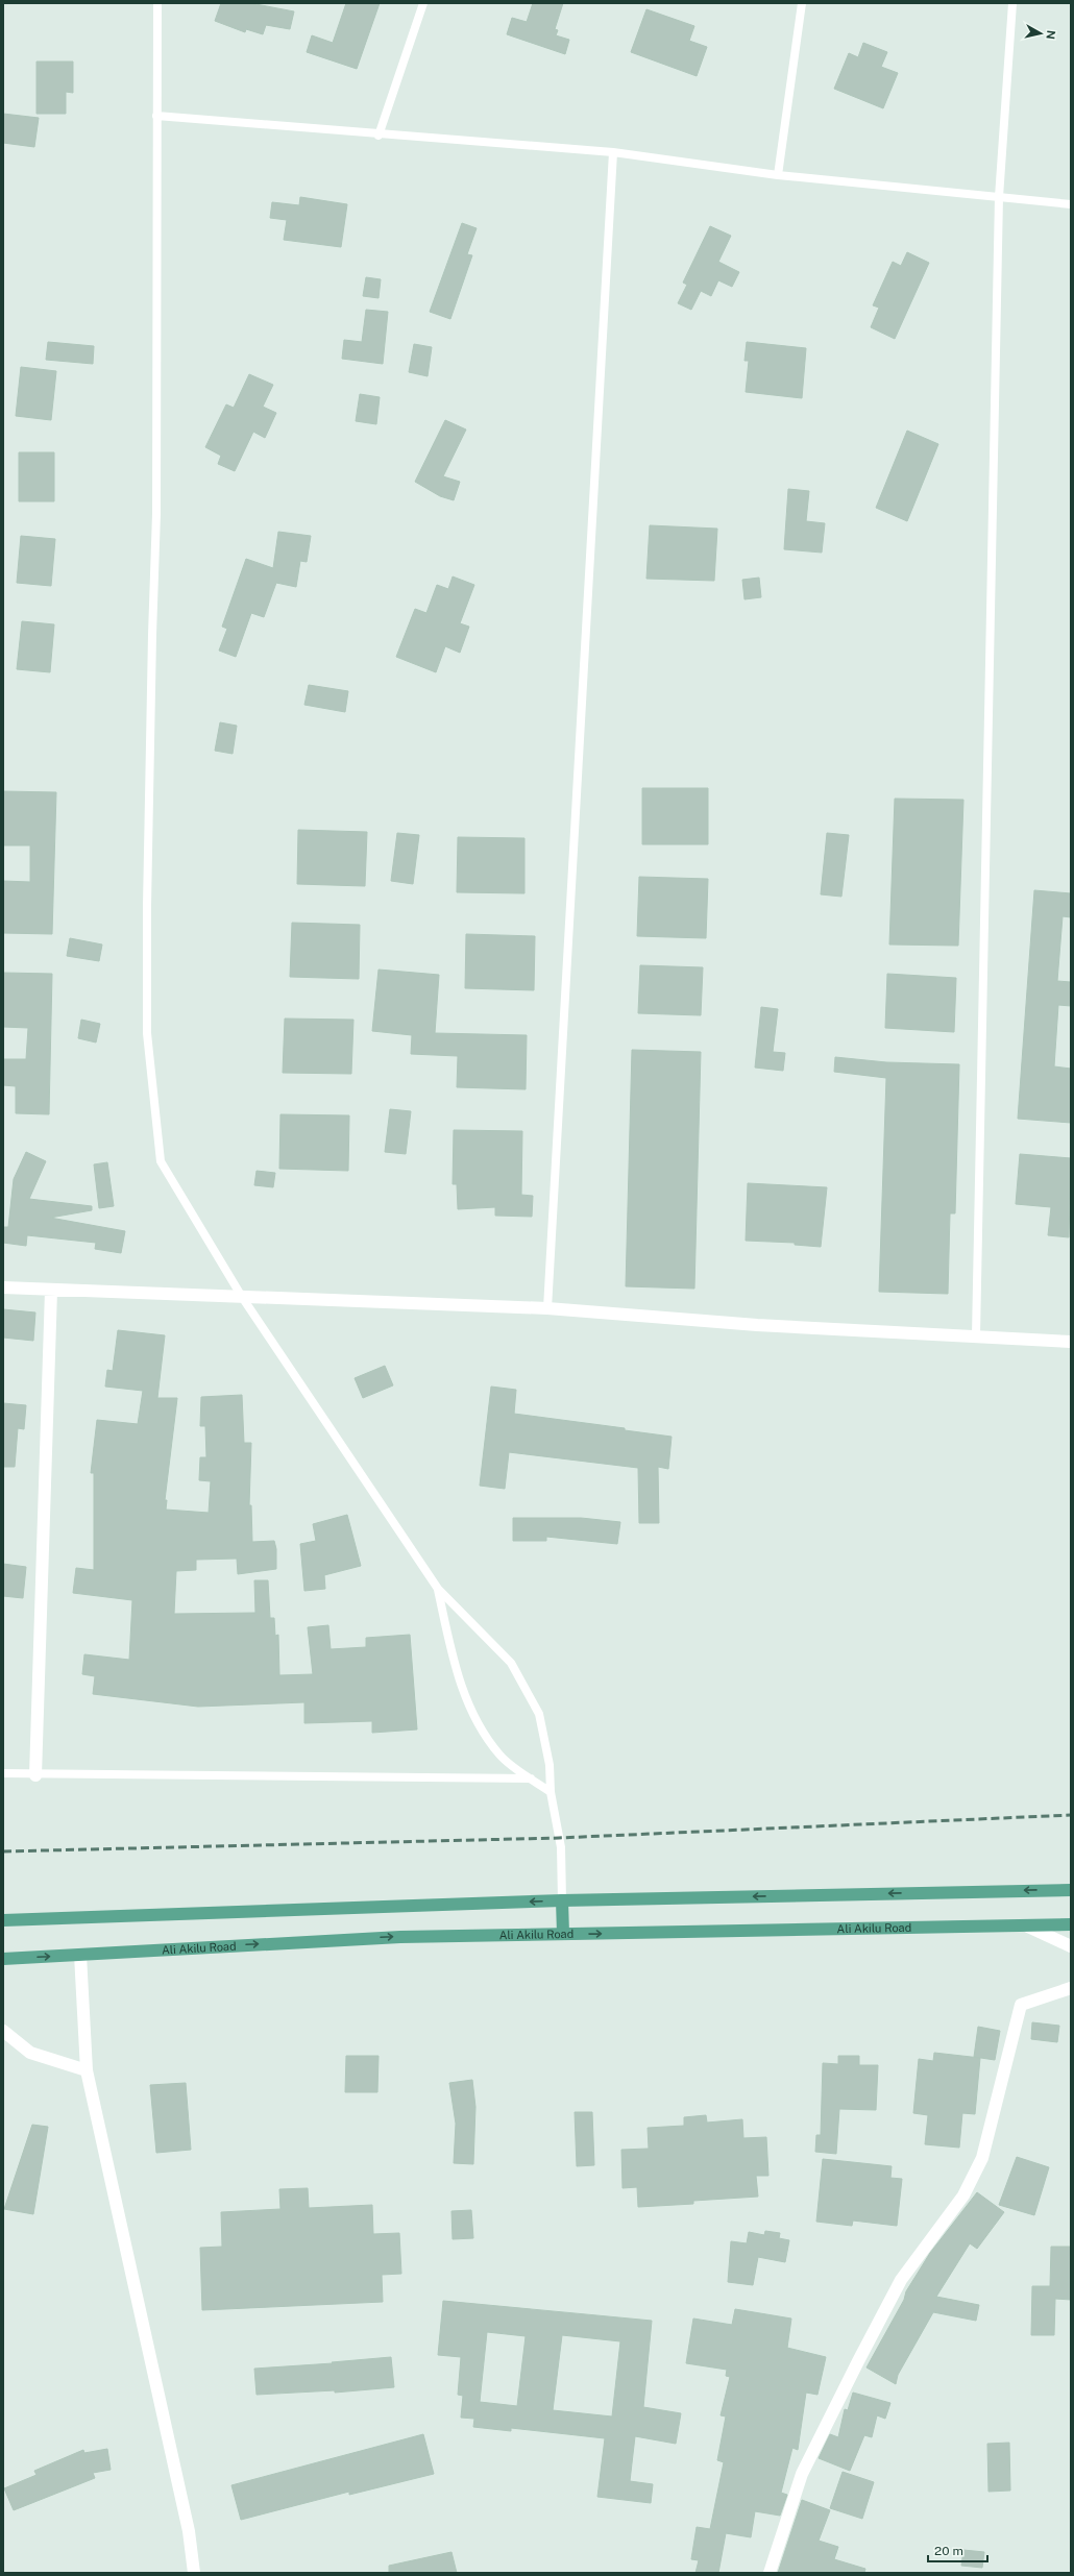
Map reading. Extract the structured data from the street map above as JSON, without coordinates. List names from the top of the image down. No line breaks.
{"streets":{"main road":["Ali Akilu Road"]},"scale_bar":"20 m","north":"right"}
